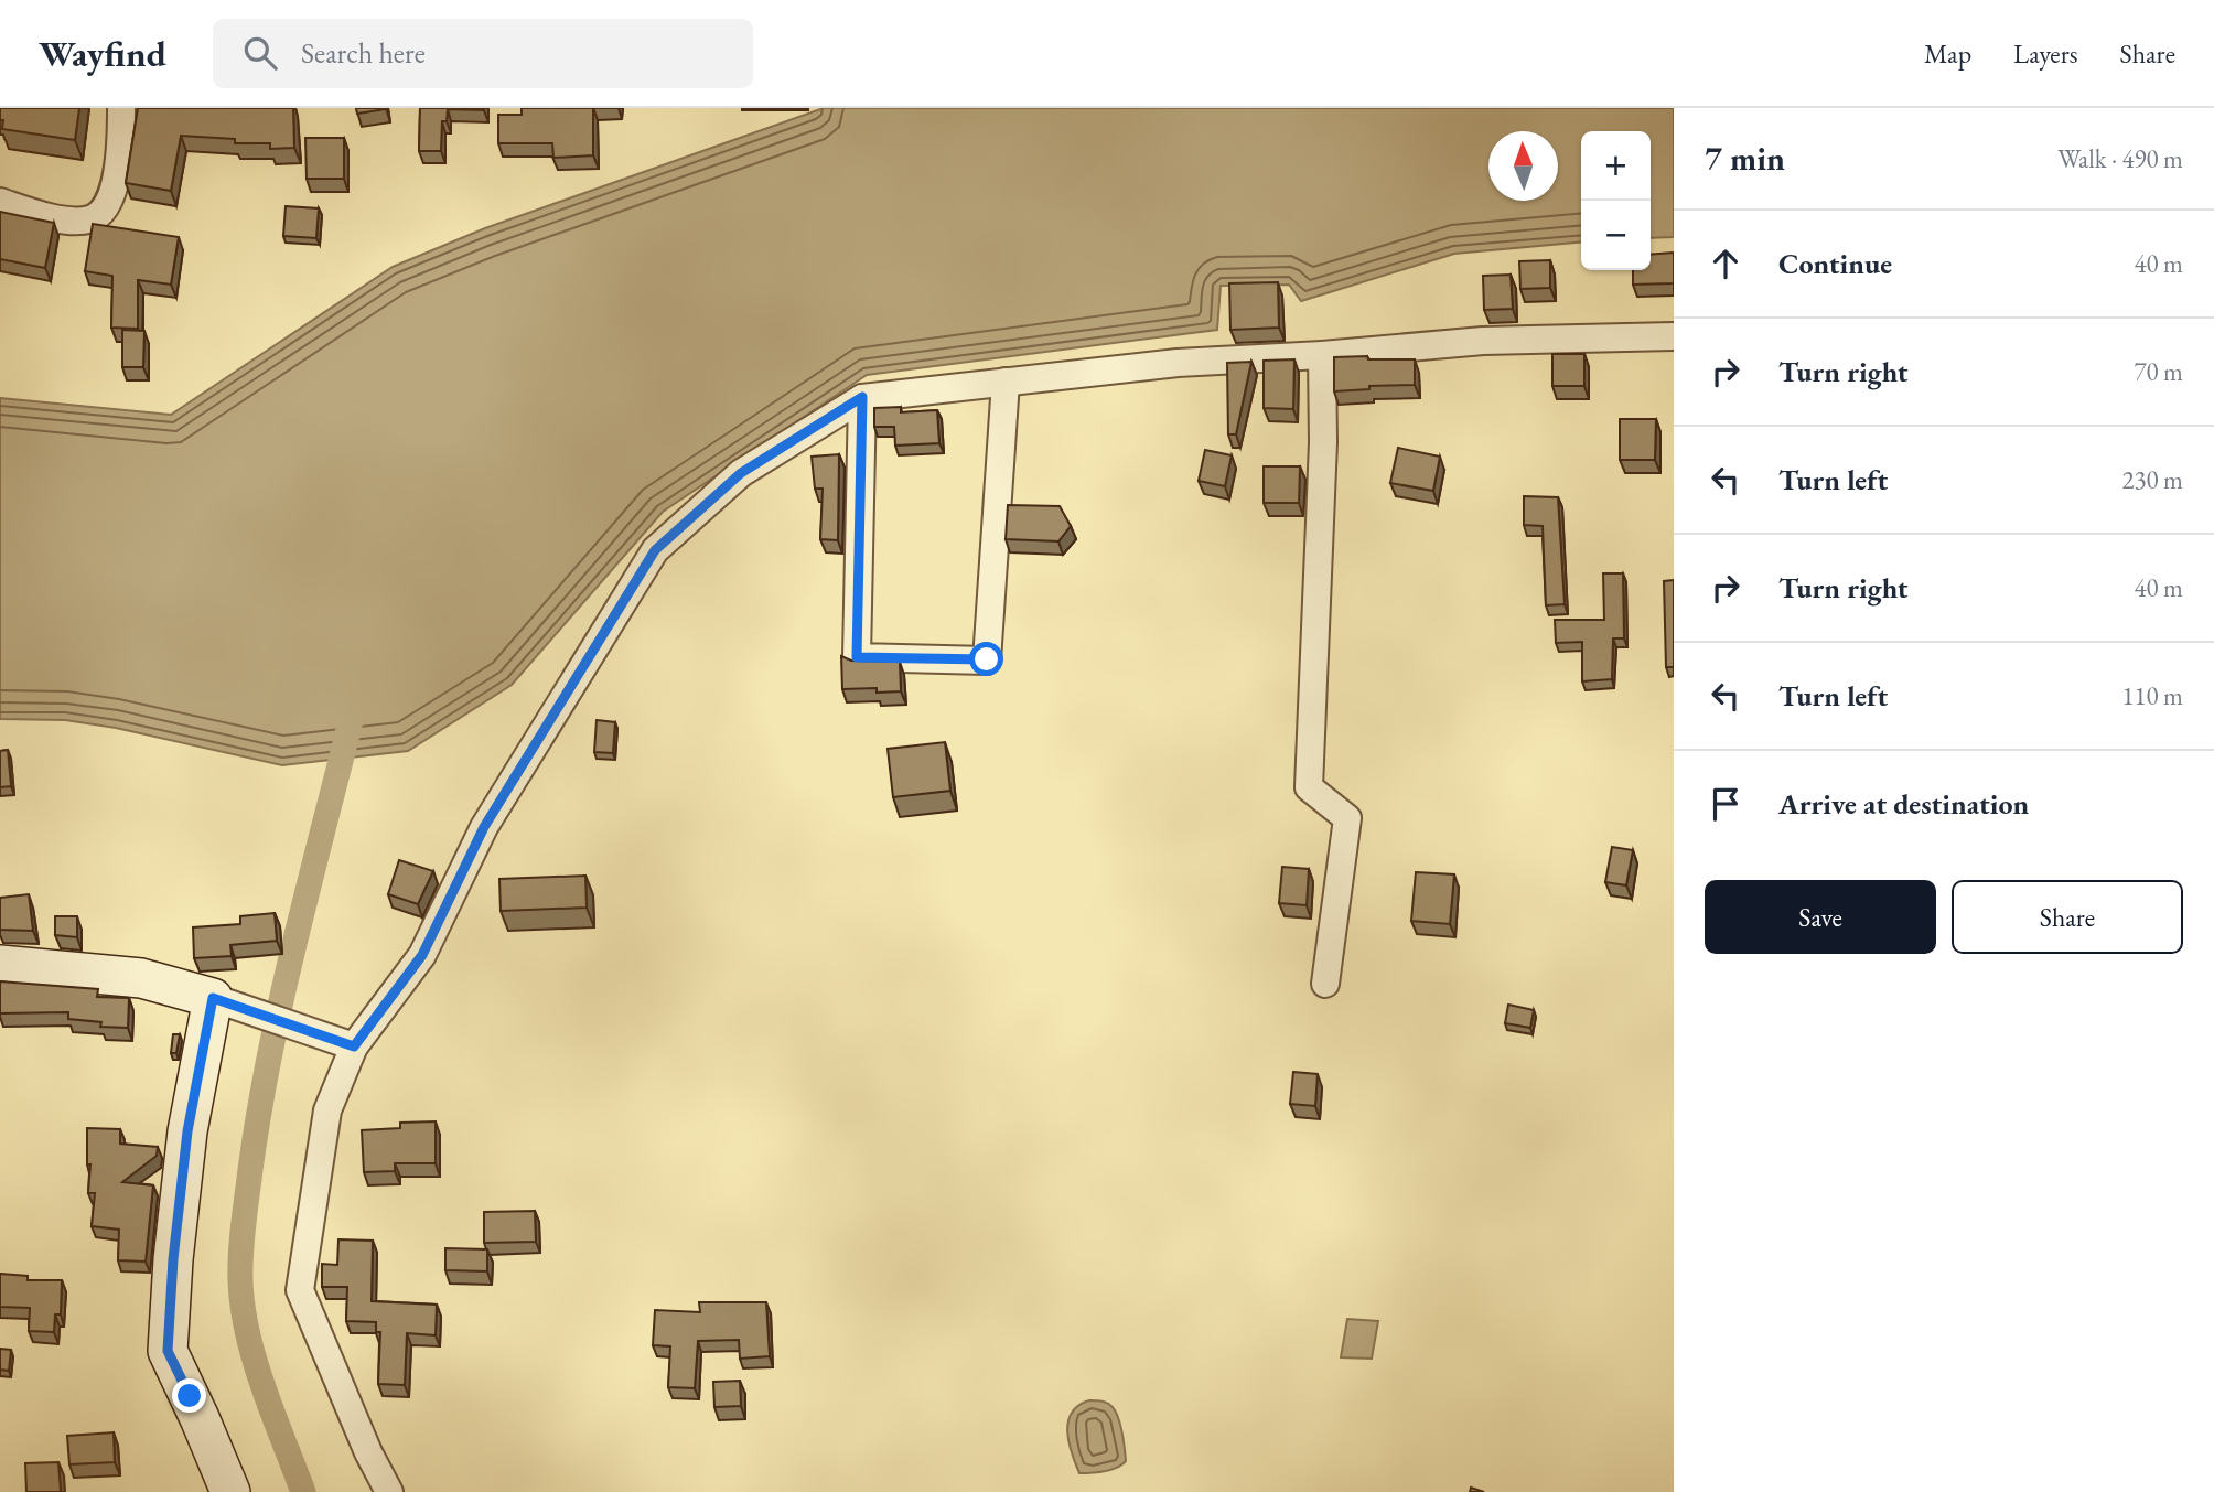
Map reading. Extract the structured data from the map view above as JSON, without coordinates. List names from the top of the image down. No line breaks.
{"north":"top","page":{"header":"Wayfind","search":"Search here","nav":["Map","Layers","Share"],"heading":["7 min","Walk · 490 m"],"map_buttons":["+","−"],"list":[["Continue","40 m"],["Turn right","70 m"],["Turn left","230 m"],["Turn right","40 m"],["Turn left","110 m"],"Arrive at destination"],"buttons":["Save","Share"]}}
